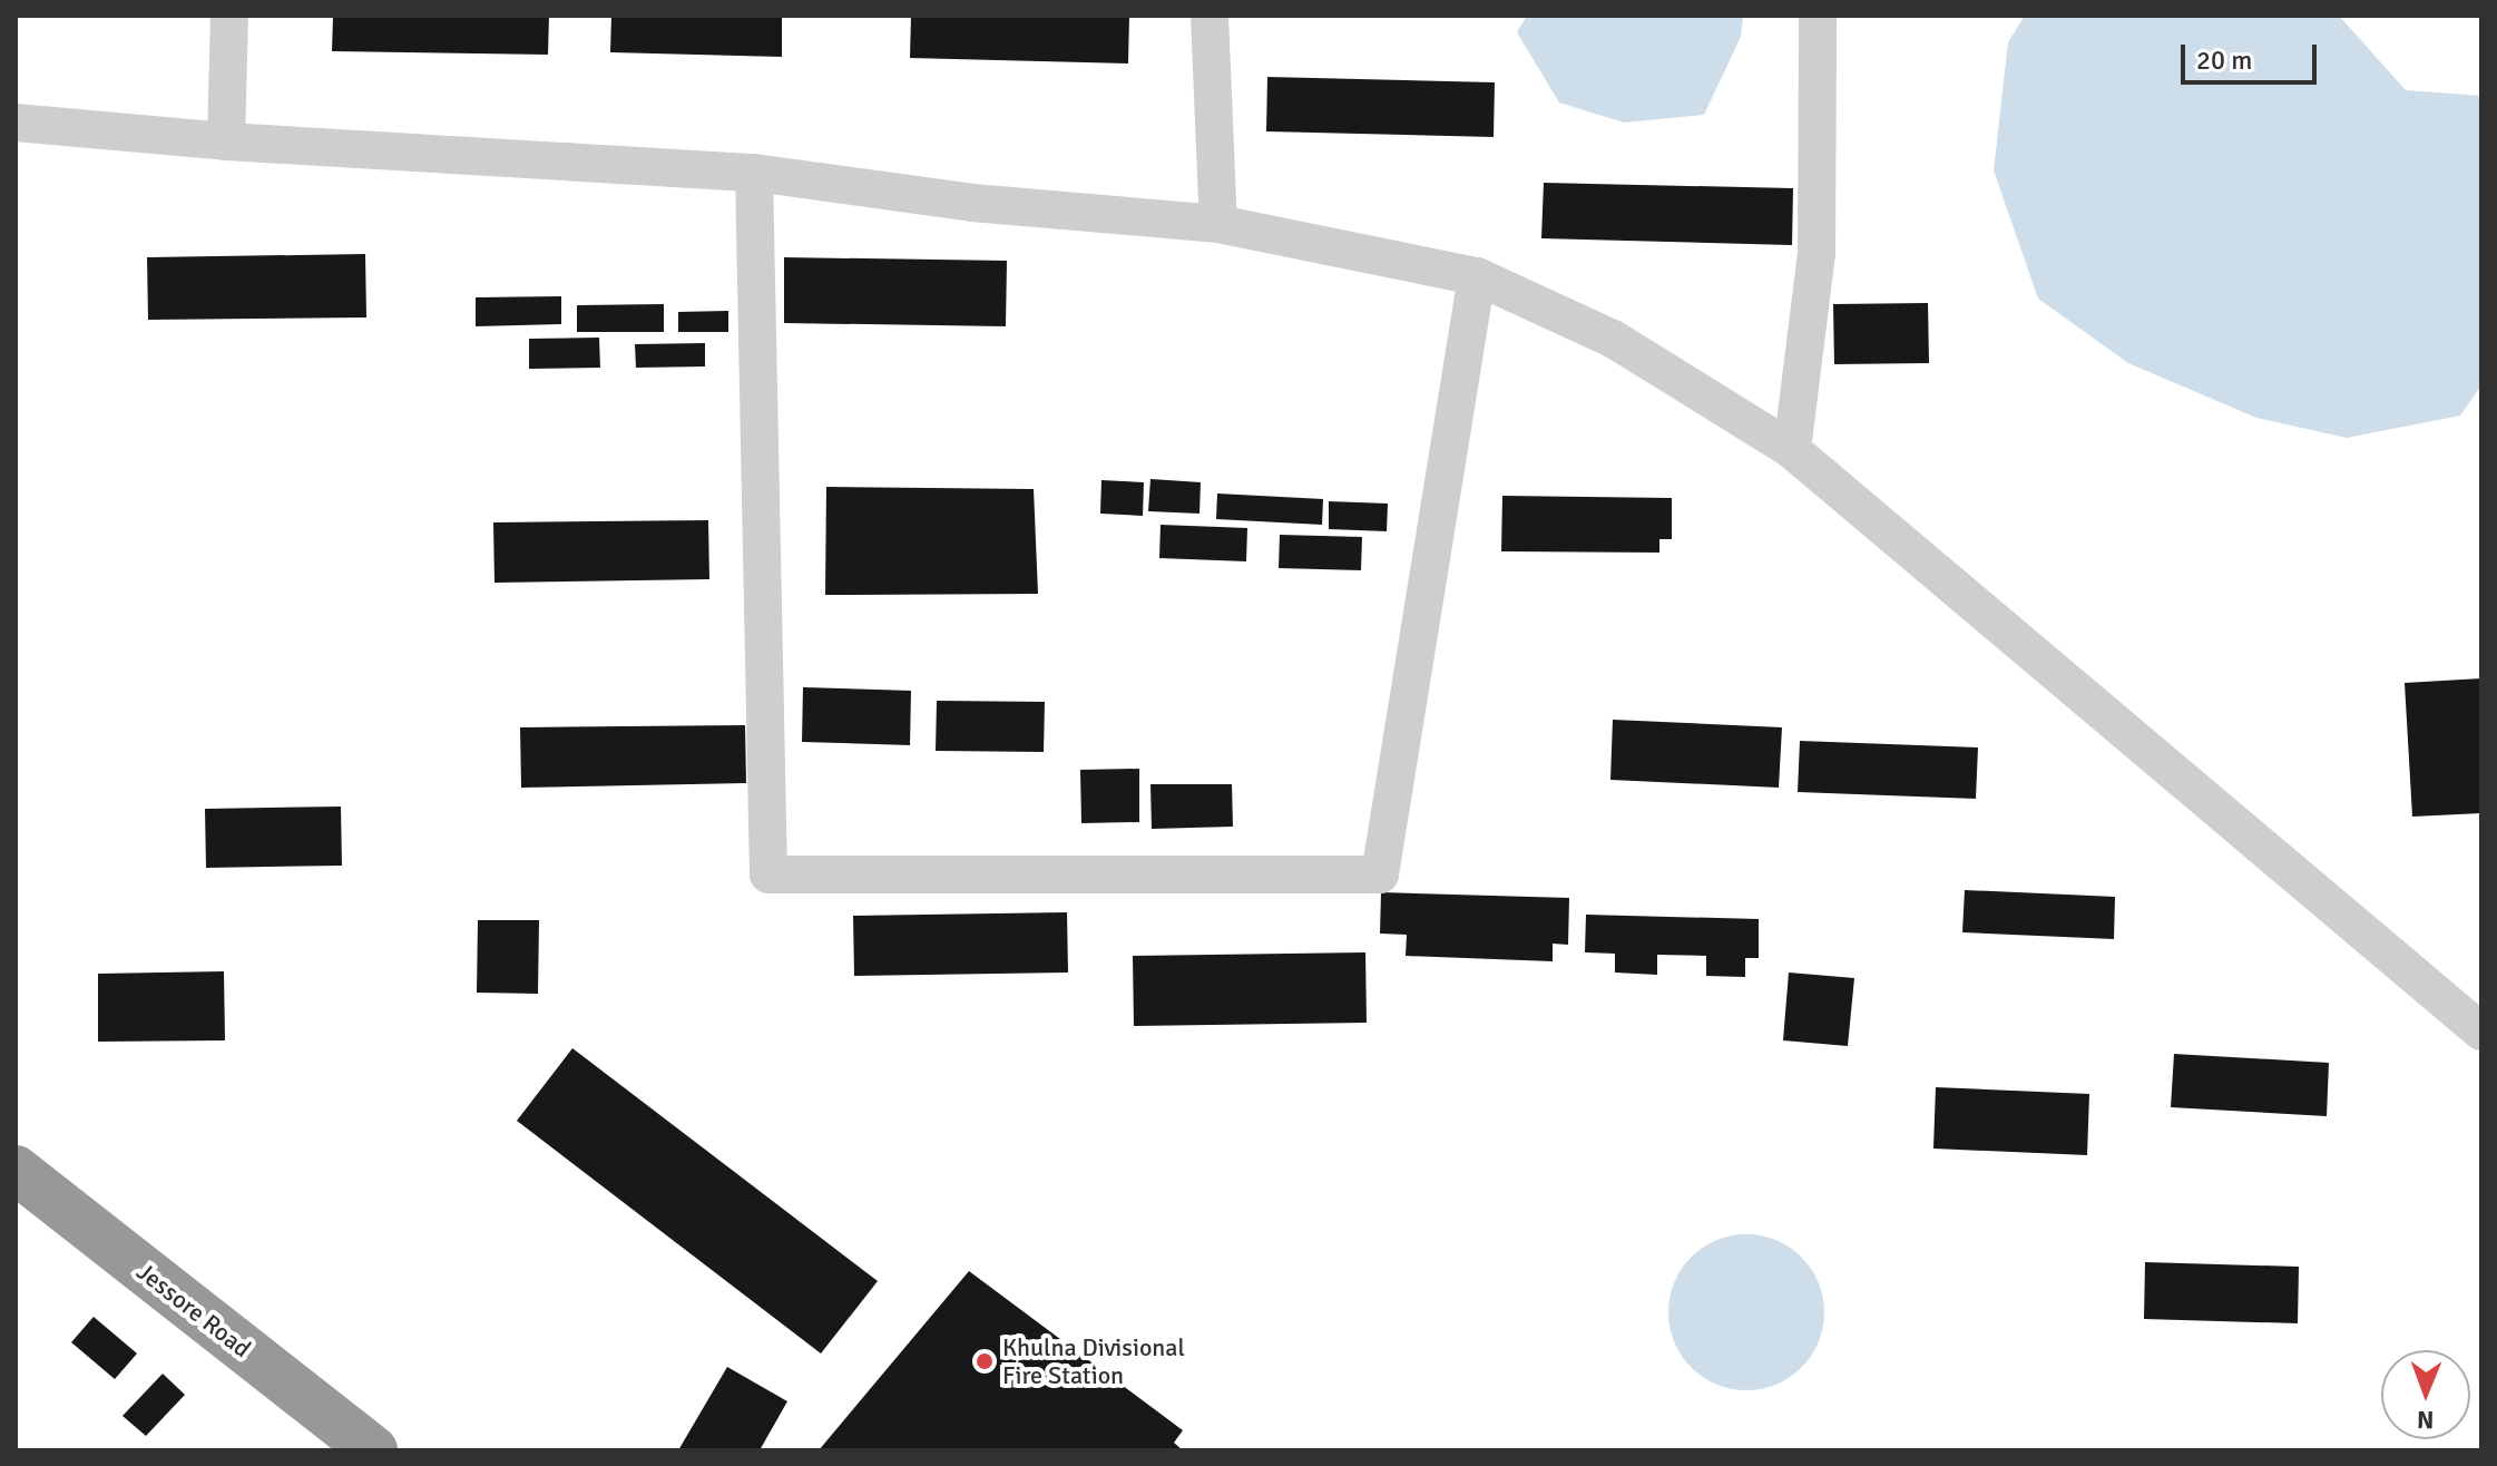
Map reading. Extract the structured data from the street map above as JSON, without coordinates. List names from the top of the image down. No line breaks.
{"streets":{"highway":["Jessore Road"]},"places":["Khulna Divisional Fire Station"],"scale_bar":"20 m","north":"bottom"}
